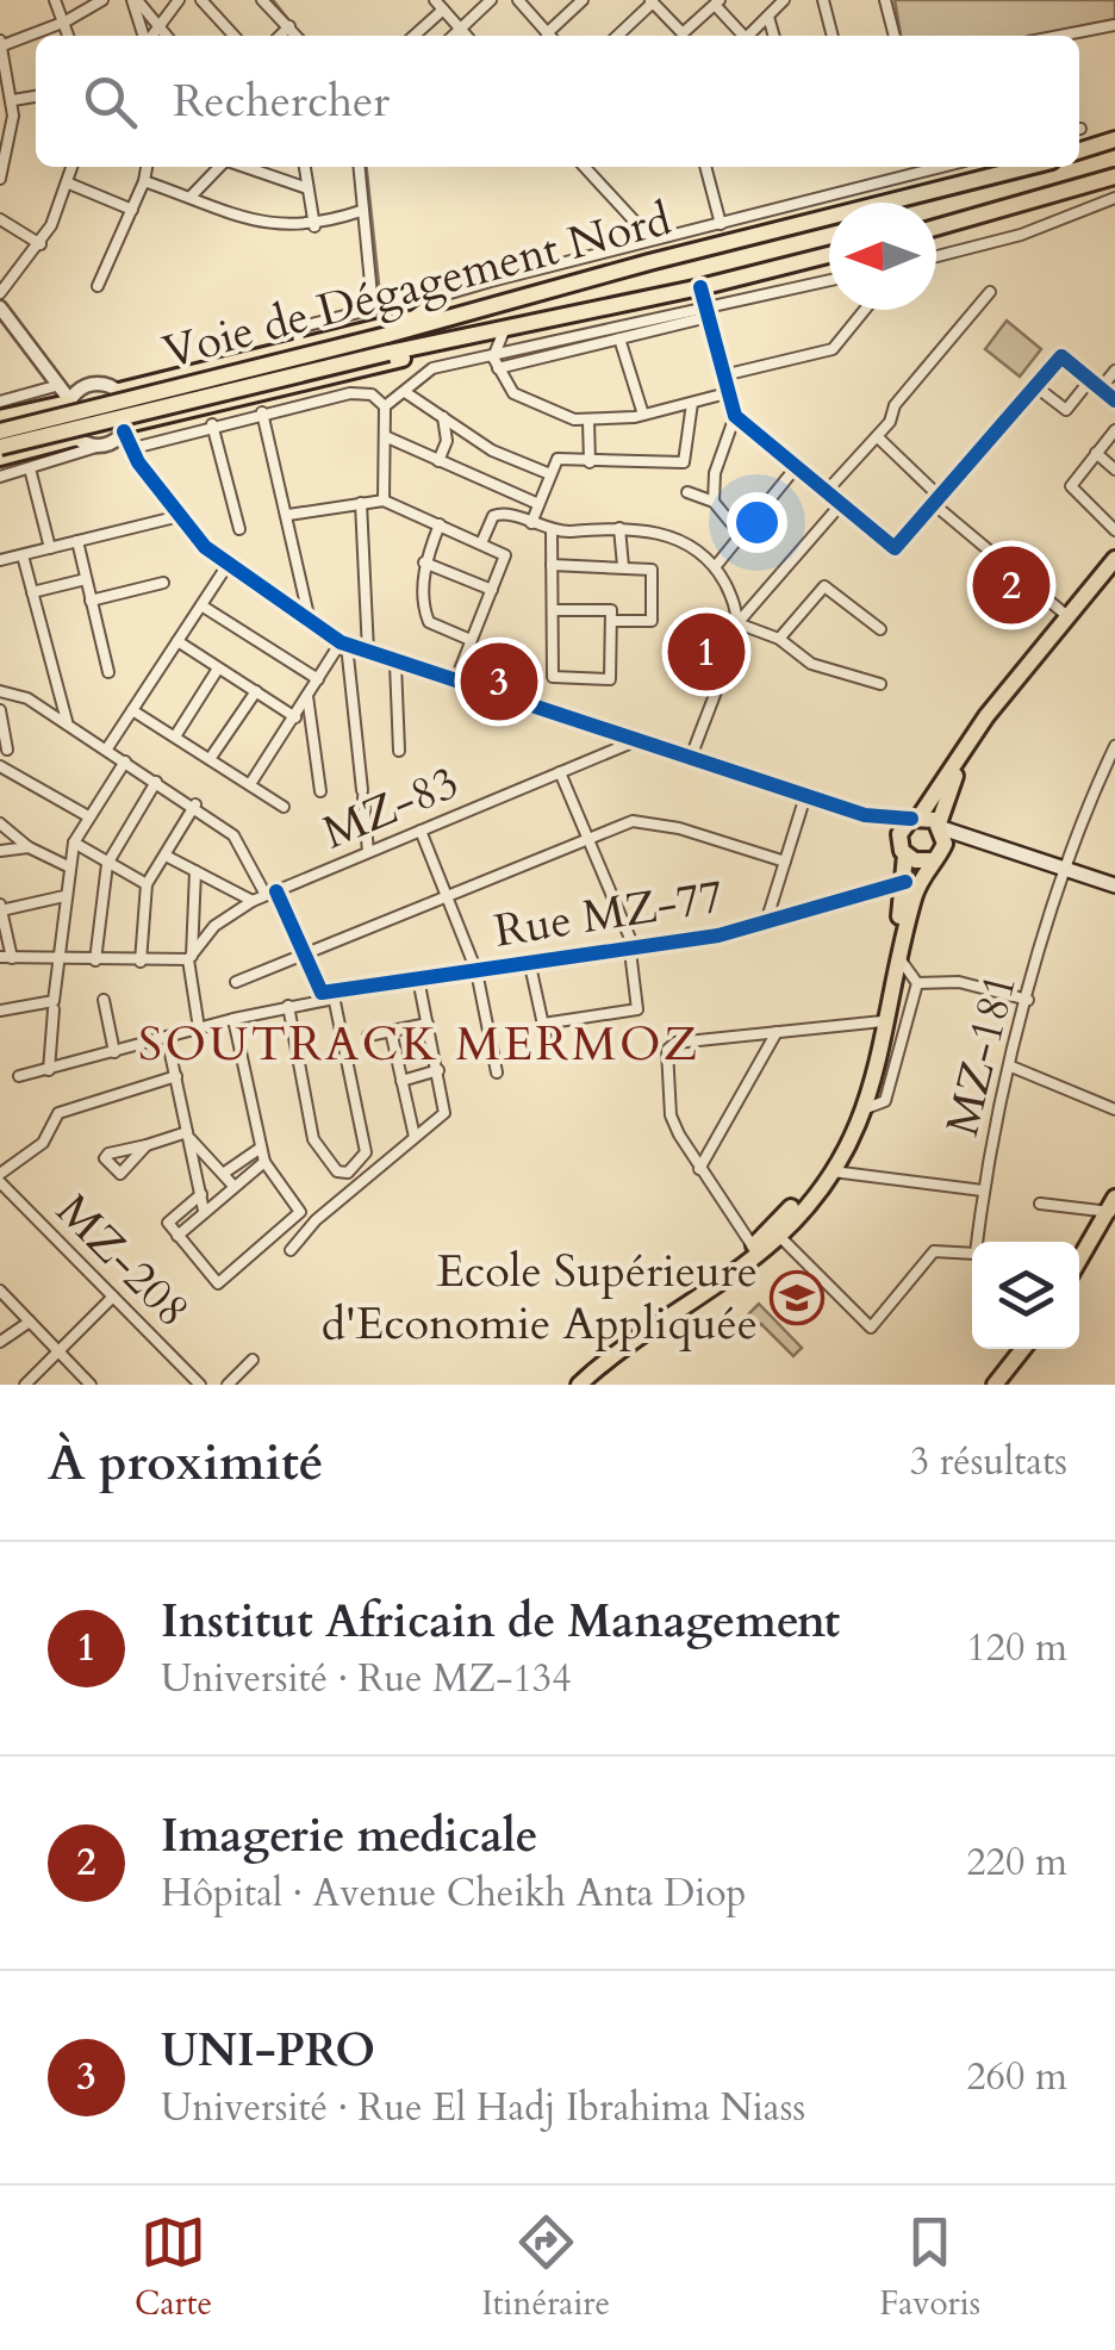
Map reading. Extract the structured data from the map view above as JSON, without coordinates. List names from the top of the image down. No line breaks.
{"streets":{"main road":["Voie de Dégagement Nord"],"street":["MZ-83","Rue MZ-77","MZ-181","MZ-208"]},"districts":["SOUTRACK MERMOZ"],"places":{"school or university":["Ecole Supérieure d'Economie Appliquée"]},"north":"left","page":{"search":"Rechercher","pins":["2","1","3"],"heading":["À proximité","3 résultats"],"list":[{"mark":"1","name":"Institut Africain de Management","note":"Université · Rue MZ-134","value":"120 m"},{"mark":"2","name":"Imagerie medicale","note":"Hôpital · Avenue Cheikh Anta Diop","value":"220 m"},{"mark":"3","name":"UNI-PRO","note":"Université · Rue El Hadj Ibrahima Niass","value":"260 m"}],"nav":["Carte","Itinéraire","Favoris"]}}
